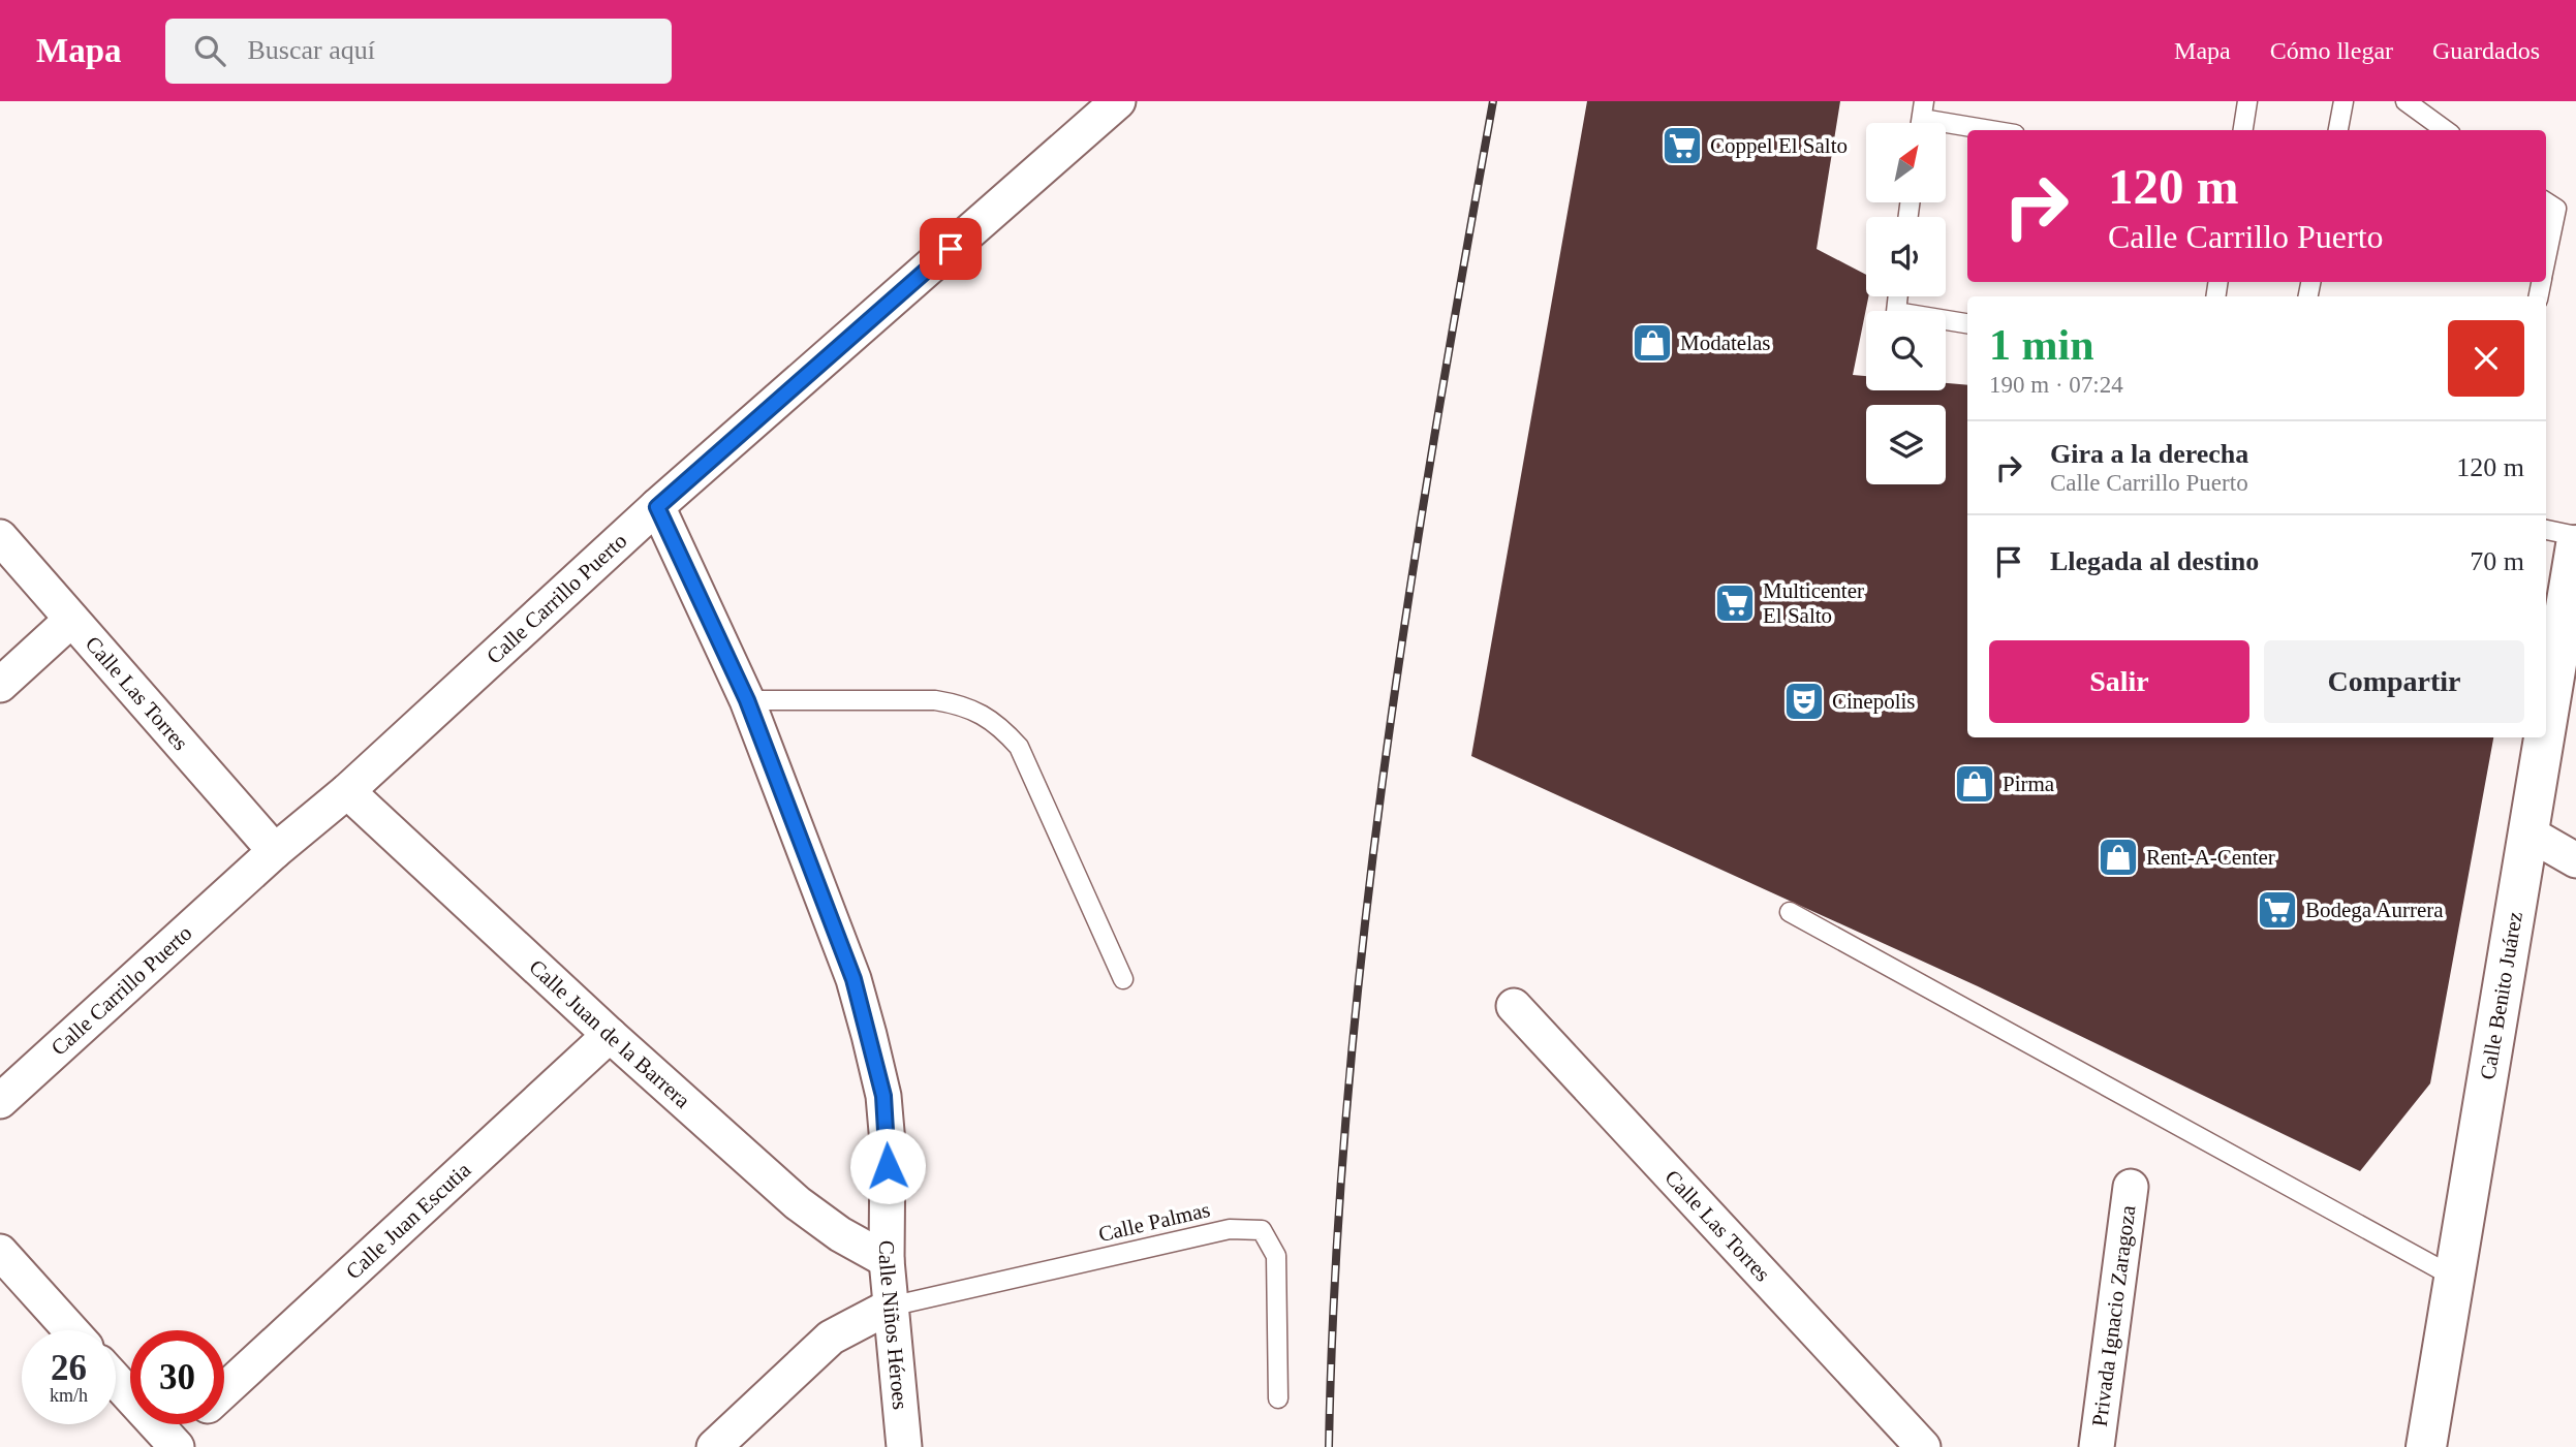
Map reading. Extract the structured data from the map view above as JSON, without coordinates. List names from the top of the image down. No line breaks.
{"streets":{"street":["Calle Carrillo Puerto","Calle Las Torres","Calle Benito Juárez","Calle Juan de la Barrera","Calle Juan Escutia","Privada Ignacio Zaragoza","Calle Niños Héroes"],"lane":["Calle Palmas"]},"crossings":[["Calle Carrillo Puerto","Calle Las Torres"],["Calle Carrillo Puerto","Calle Juan de la Barrera"],["Calle Carrillo Puerto","Calle Niños Héroes"],["Calle Juan de la Barrera","Calle Juan Escutia"],["Calle Juan de la Barrera","Calle Niños Héroes"],["Calle Palmas","Calle Niños Héroes"]],"places":{"supermarket":["Coppel El Salto","Multicenter El Salto","Bodega Aurrera"],"shop":["Modatelas","Pirma","Rent-A-Center"],"theatre":["Cinepolis"]},"north":"top right","page":{"header":"Mapa","search":"Buscar aquí","nav":["Mapa","Cómo llegar","Guardados"],"turn":["120 m","Calle Carrillo Puerto"],"heading":["1 min","190 m · 07:24"],"list":[{"name":"Gira a la derecha","note":"Calle Carrillo Puerto","value":"120 m"},{"name":"Llegada al destino","value":"70 m"}],"buttons":["Salir","Compartir"],"speed":"26 km/h","limit":"30"}}
